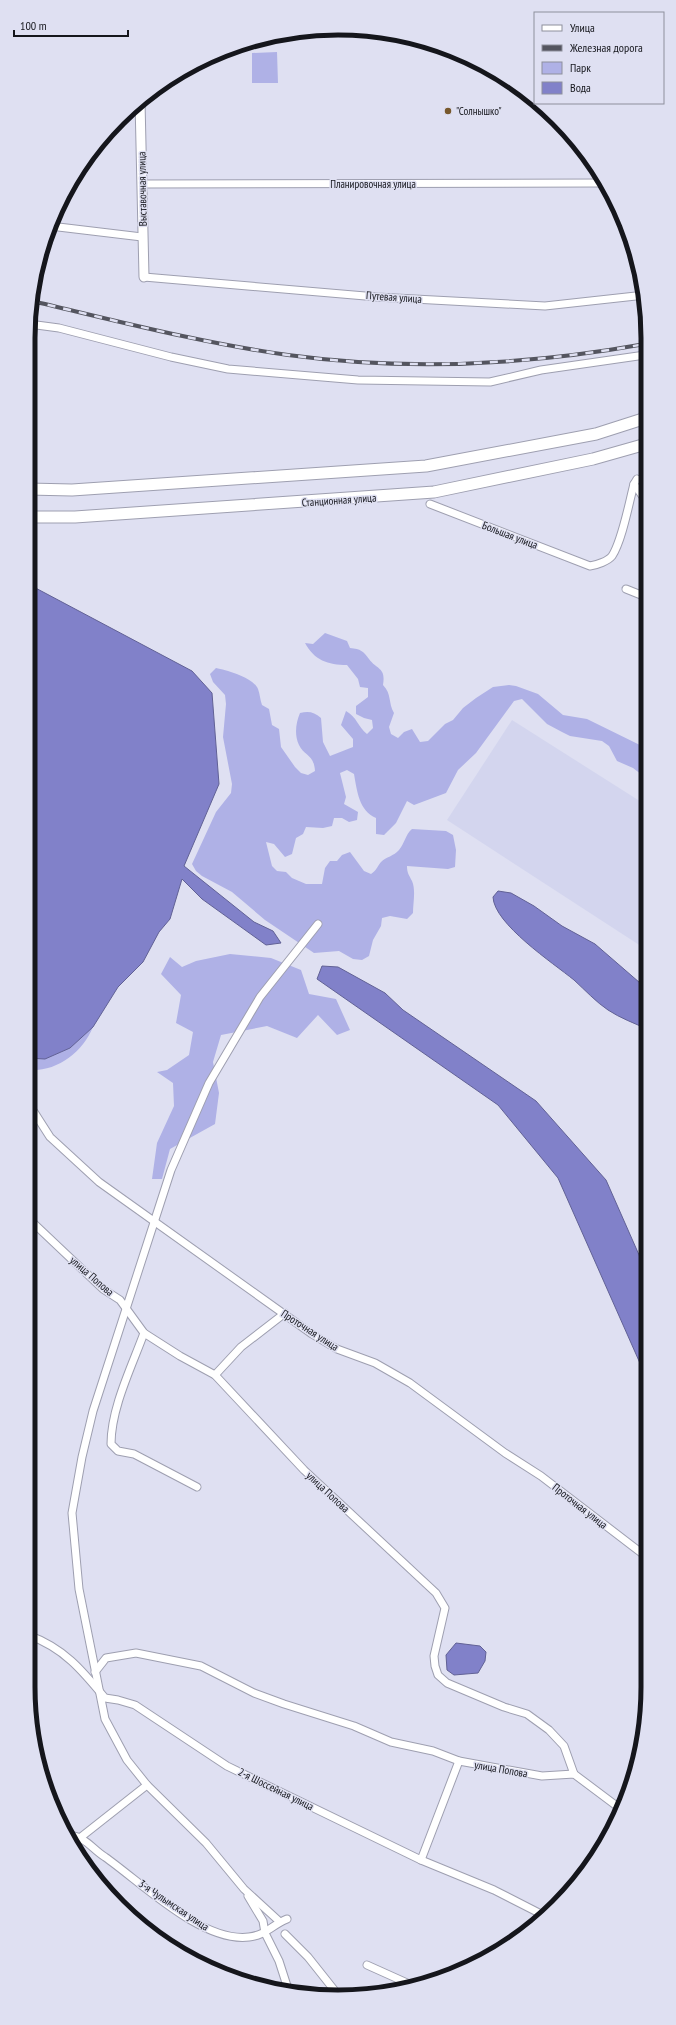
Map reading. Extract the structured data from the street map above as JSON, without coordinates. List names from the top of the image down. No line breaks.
{"streets":{"main road":["Станционная улица"],"street":["Планировочная улица","Выставочная улица","Путевая улица","Большая улица","улица Попова","Проточная улица","2-я Шоссейная улица","3-я Чулымская улица"]},"crossings":[["Планировочная улица","Выставочная улица"],["Выставочная улица","Путевая улица"]],"places":["\"Солнышко\""],"legend":["Улица","Железная дорога","Парк","Вода"],"scale_bar":"100 m"}
